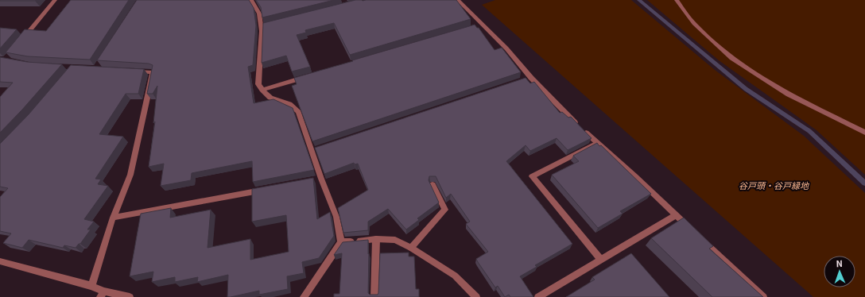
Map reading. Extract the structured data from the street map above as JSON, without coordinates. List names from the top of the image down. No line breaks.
{"parks":["谷戸頭・谷戸緑地"],"north":"top"}
